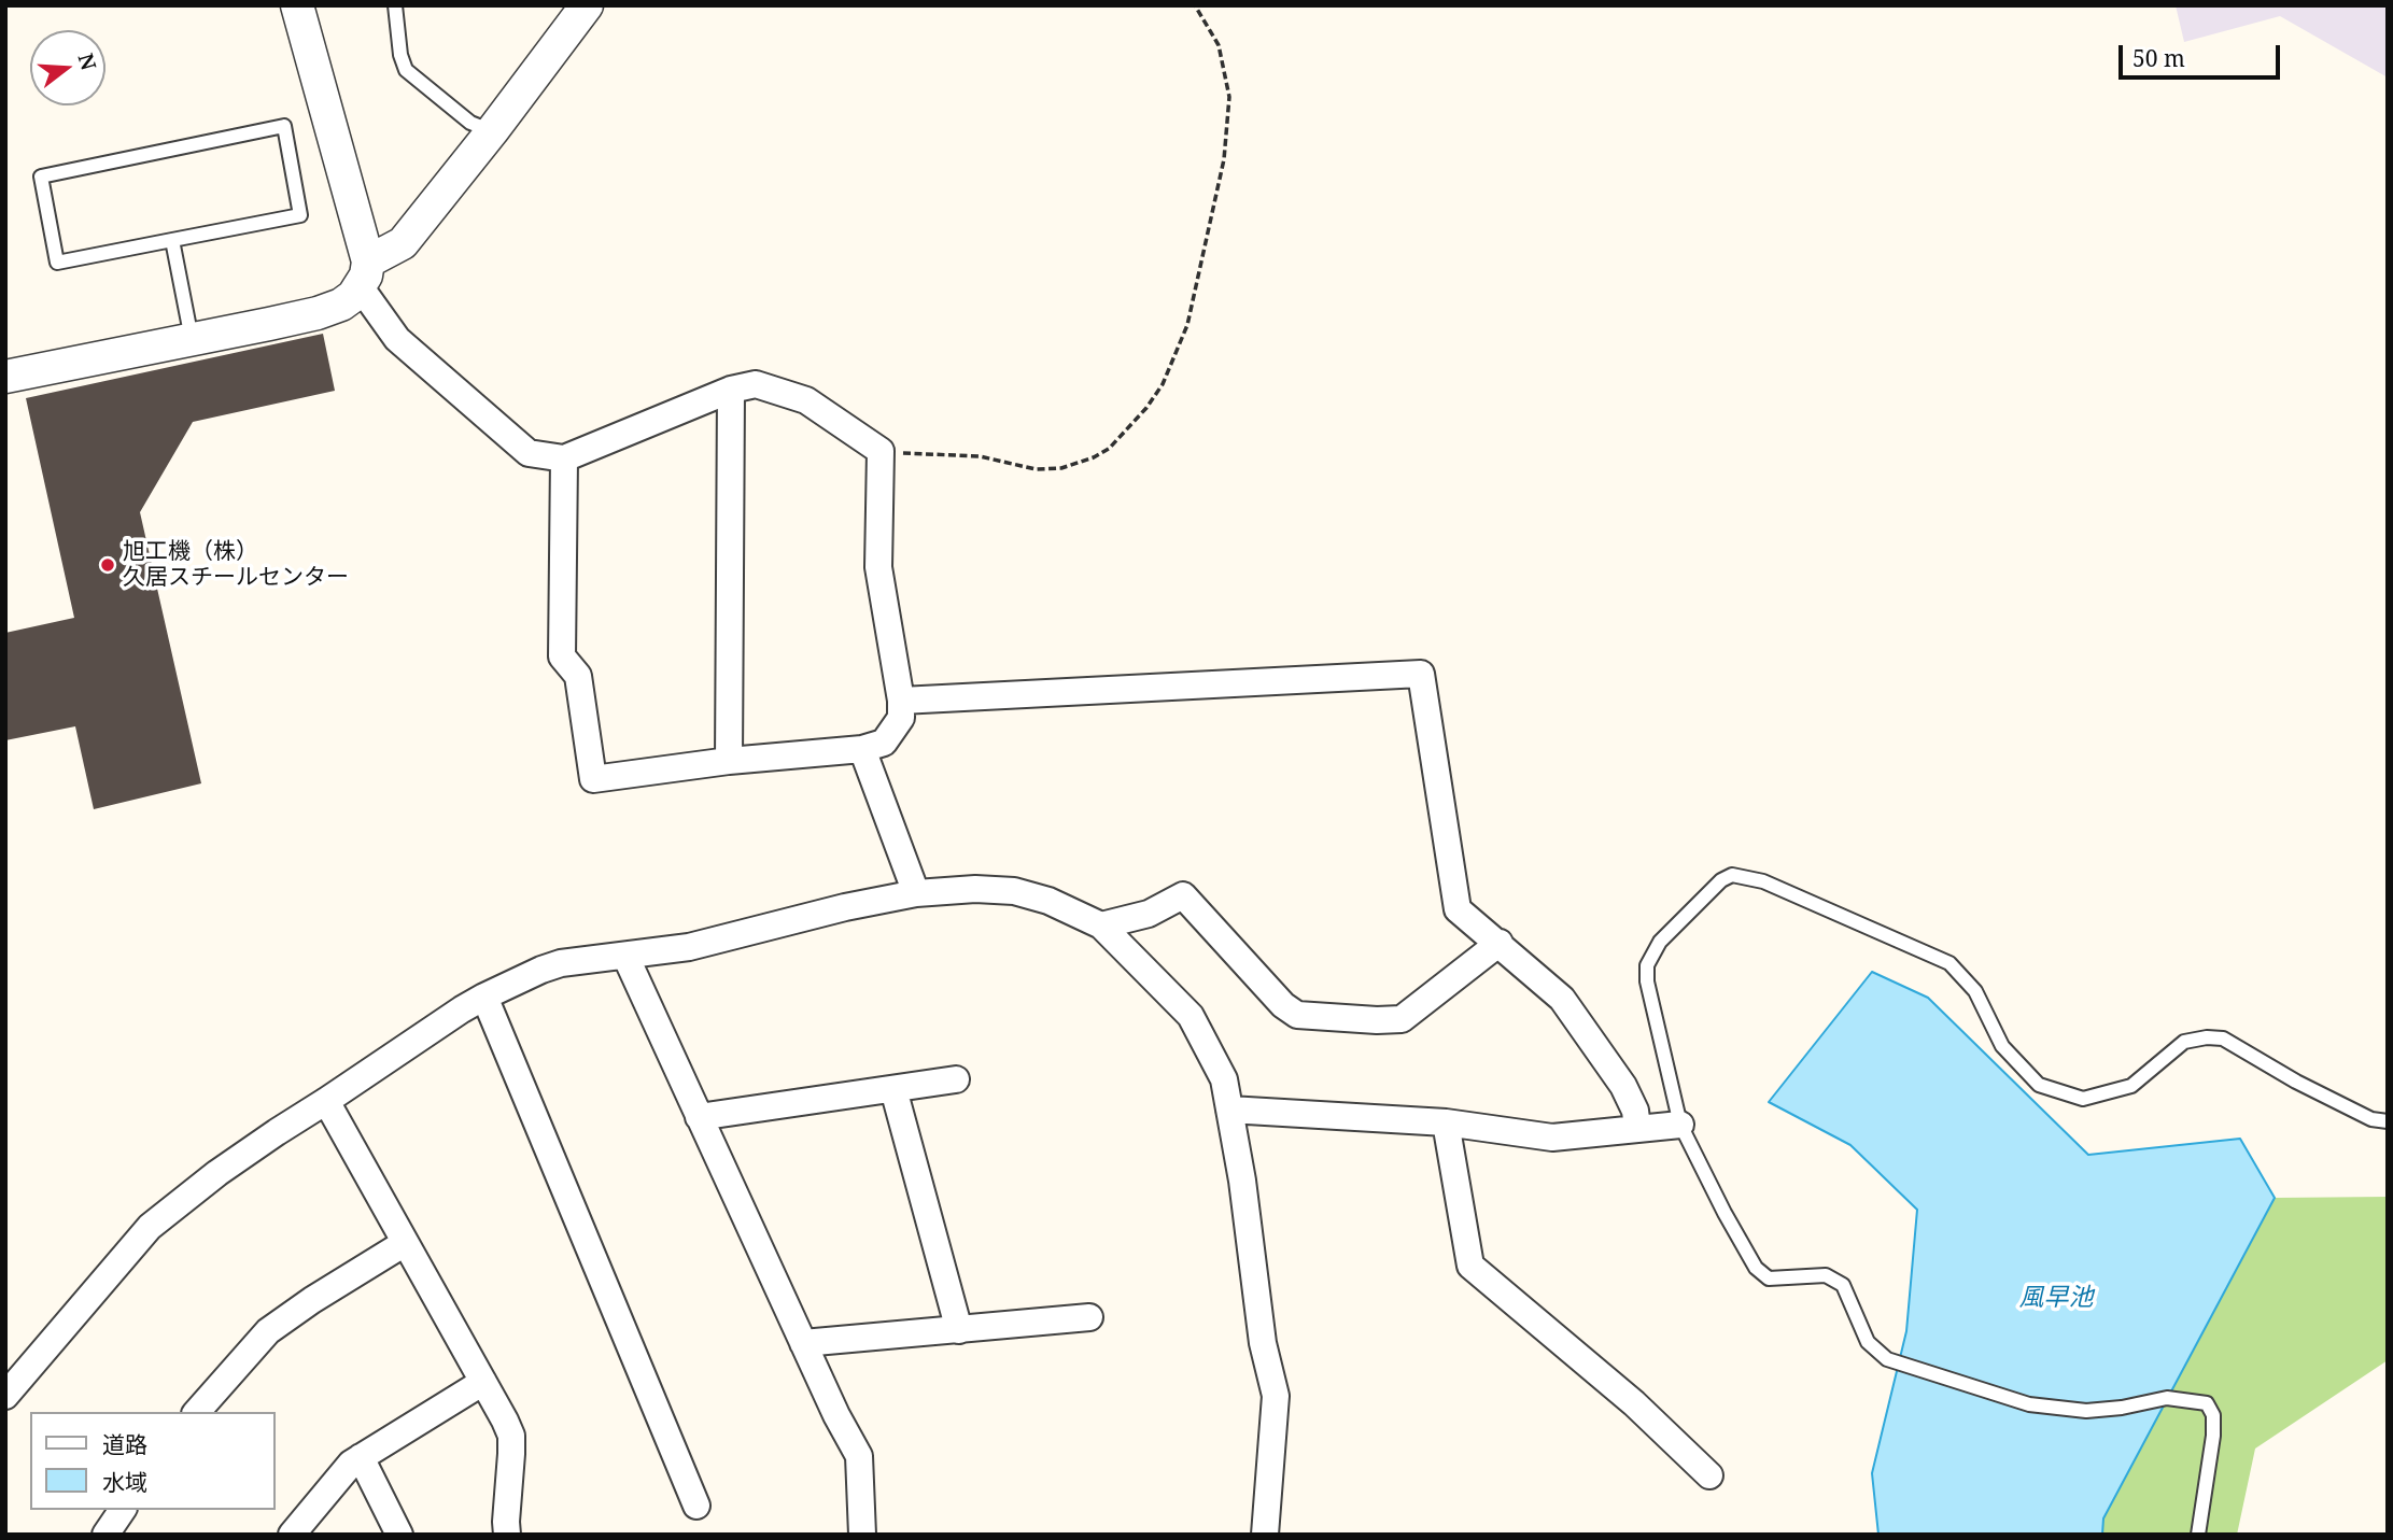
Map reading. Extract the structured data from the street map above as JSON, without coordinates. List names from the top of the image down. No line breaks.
{"water":["風早池"],"places":["旭工機（株） 久居スチールセンター"],"legend":["道路","水域"],"scale_bar":"50 m","north":"right"}
